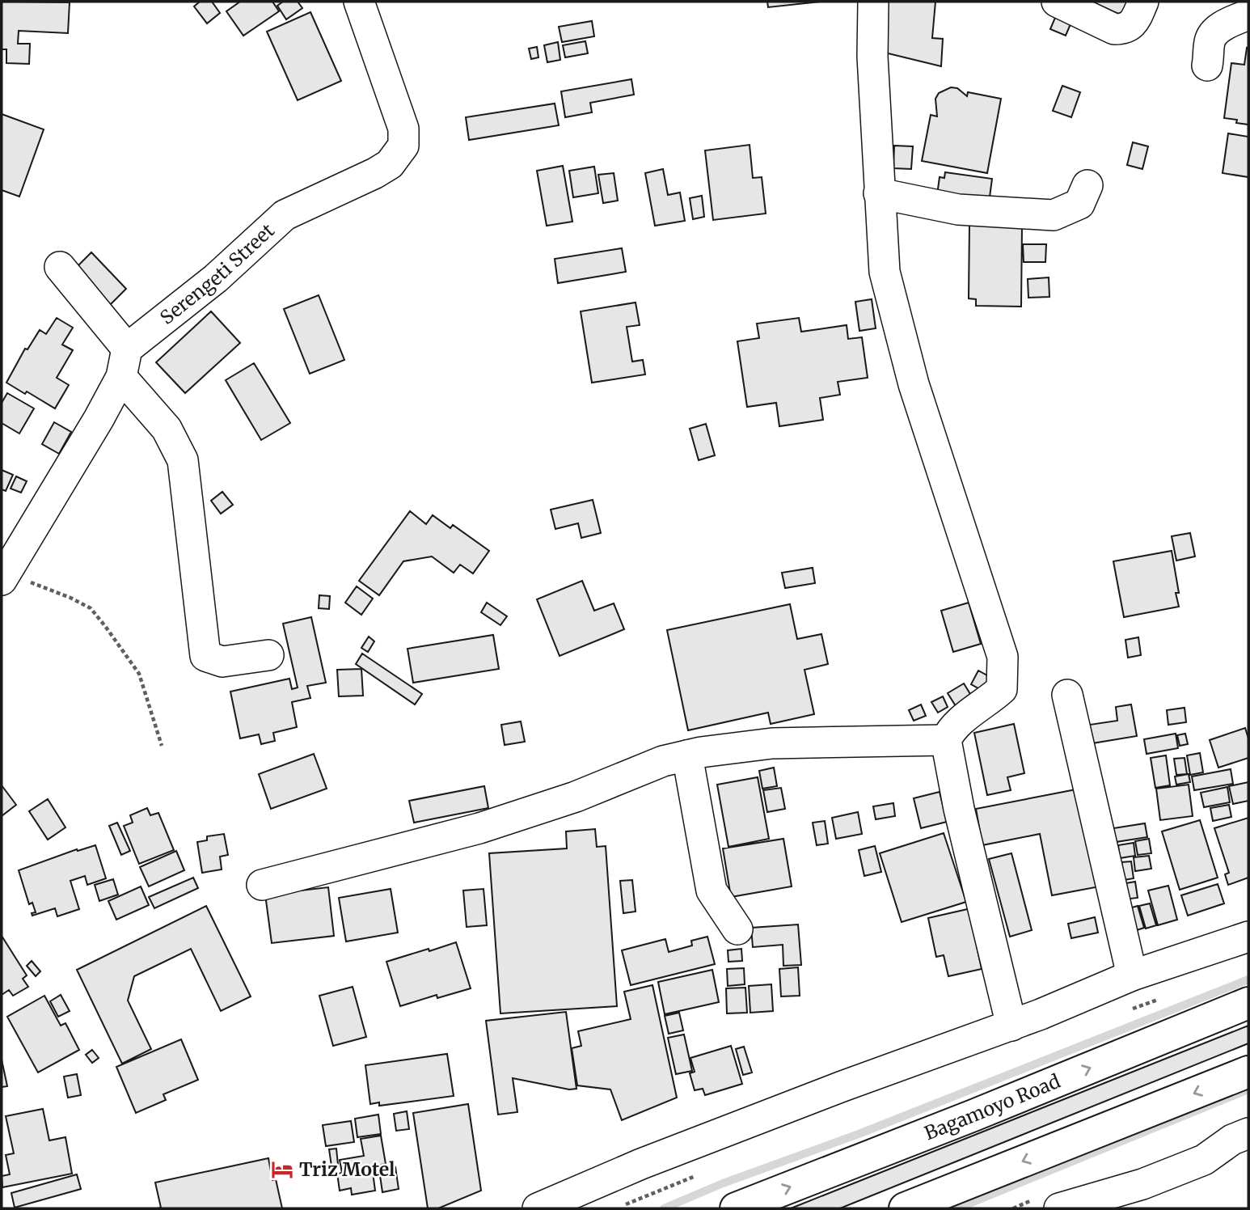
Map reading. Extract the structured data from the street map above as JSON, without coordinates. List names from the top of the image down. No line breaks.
{"streets":{"highway":["Bagamoyo Road"],"street":["Serengeti Street"]},"places":{"hotel":["Triz Motel"]}}
